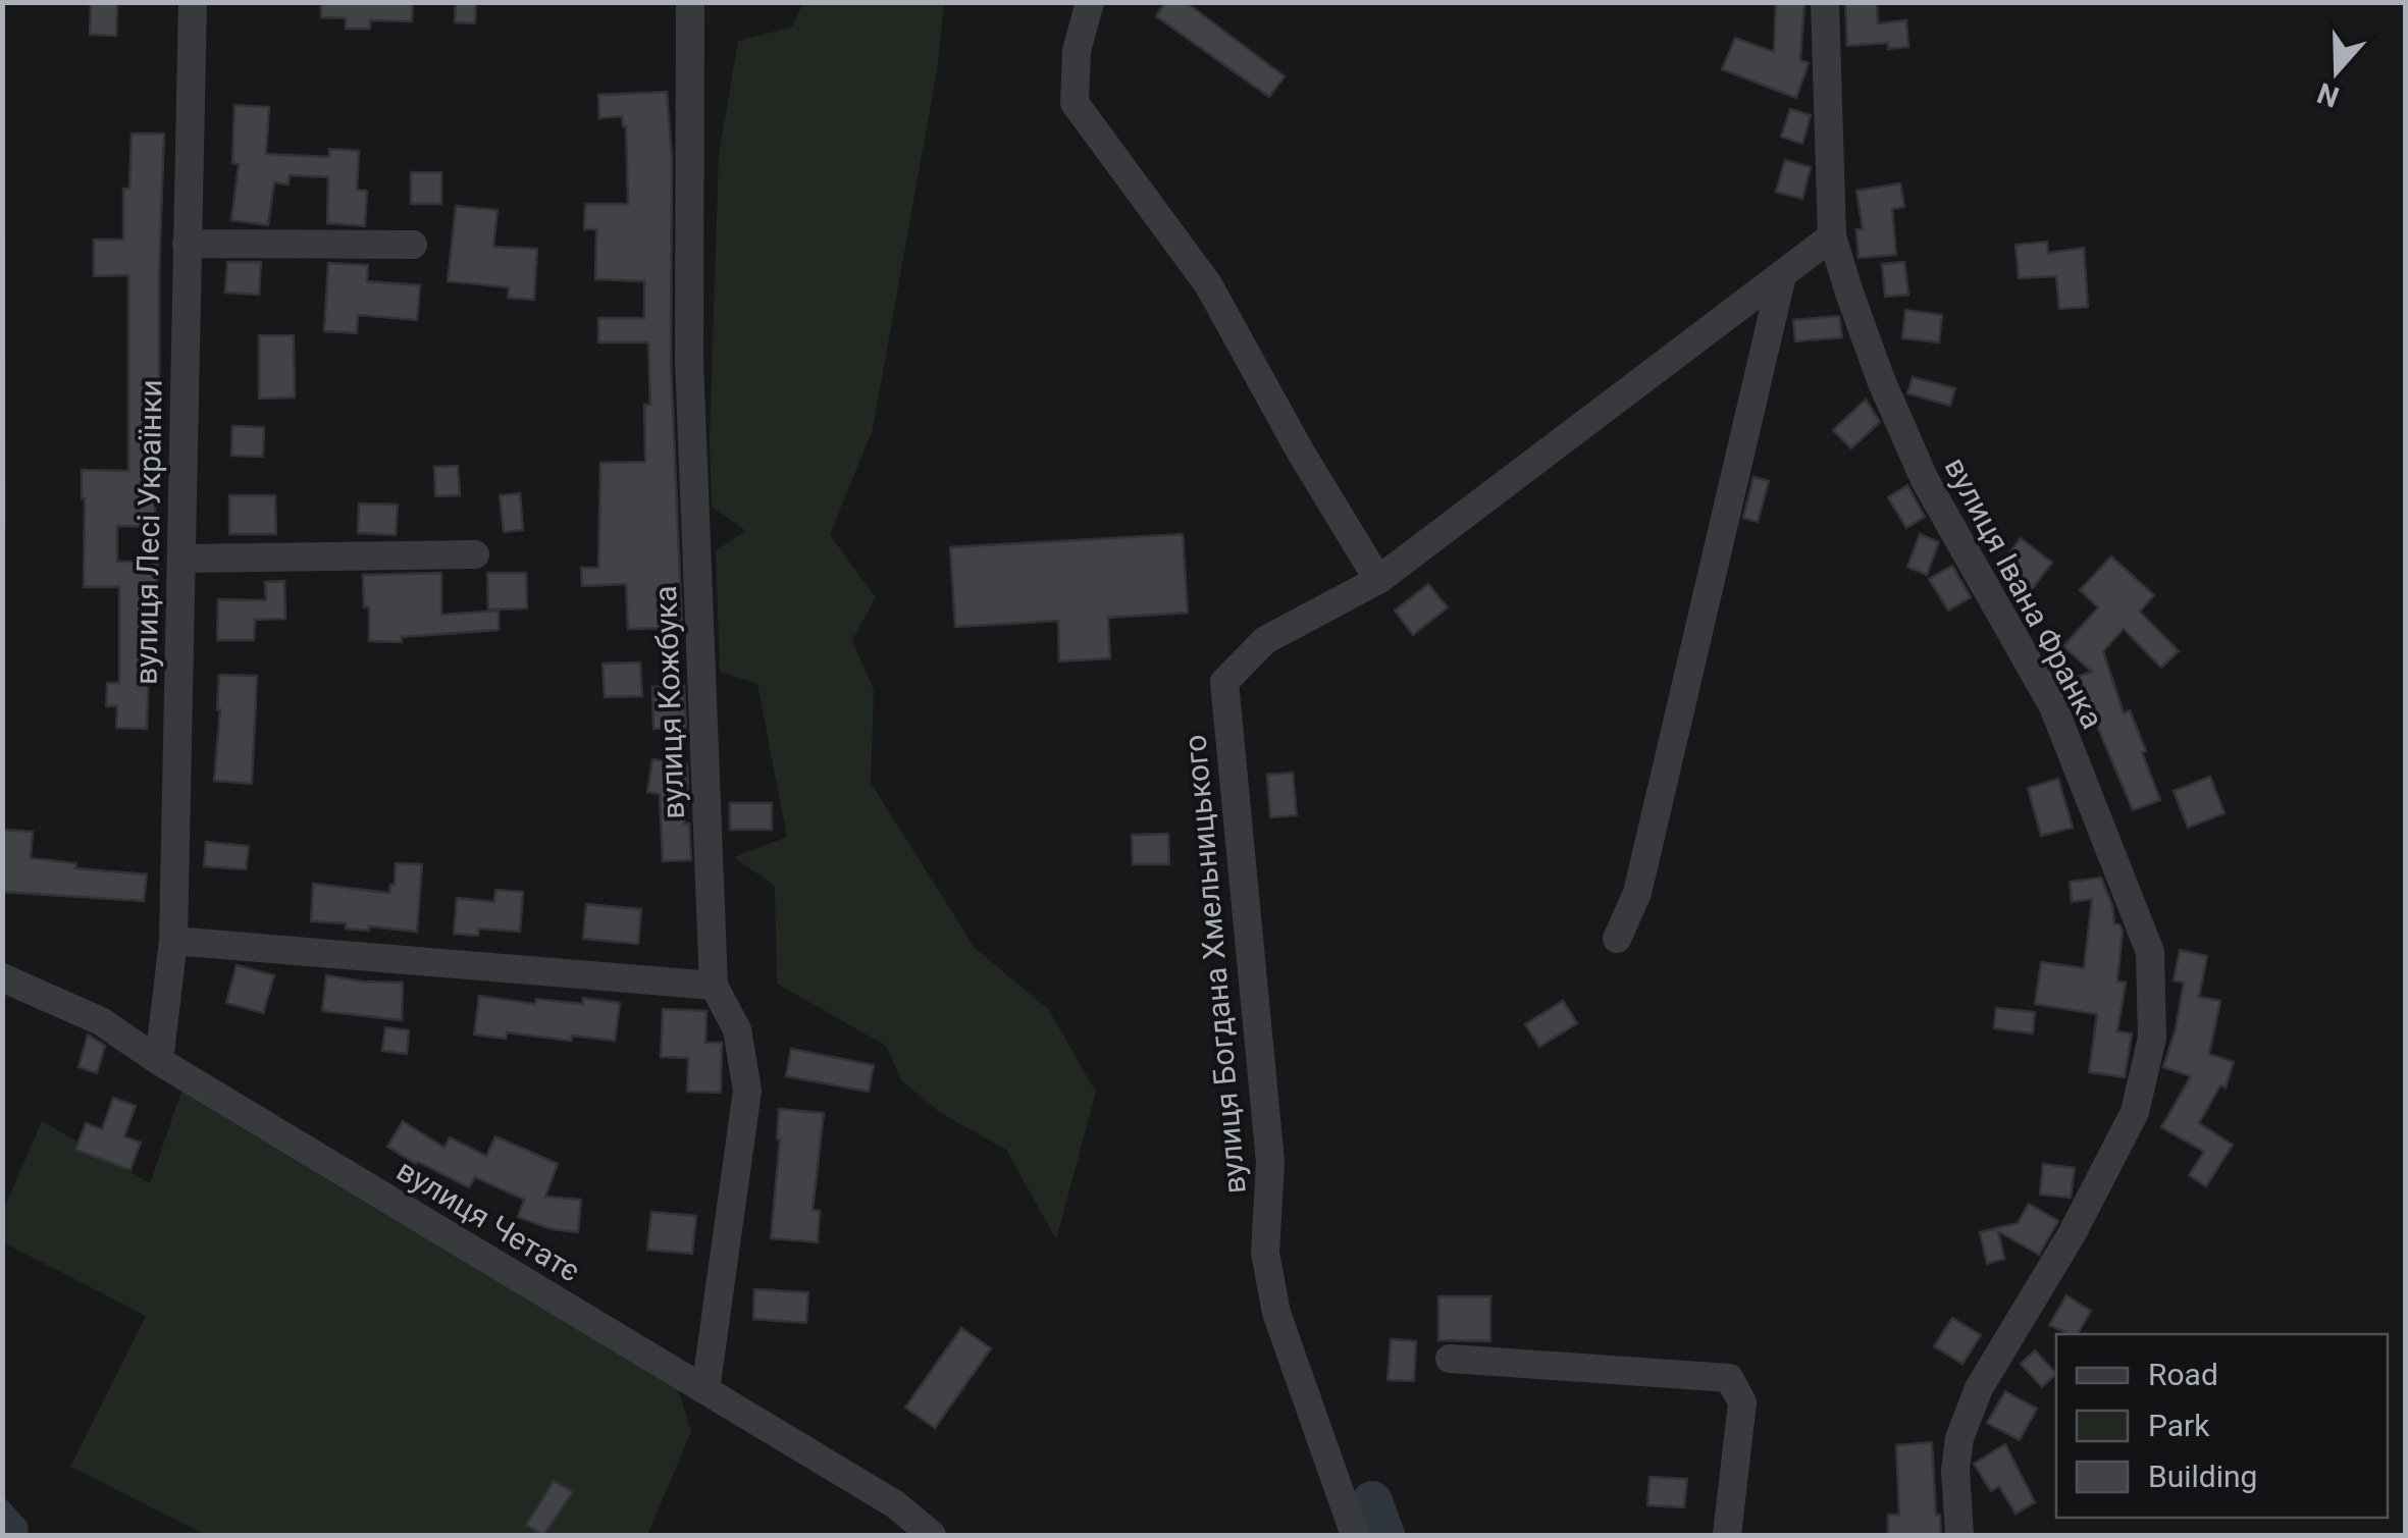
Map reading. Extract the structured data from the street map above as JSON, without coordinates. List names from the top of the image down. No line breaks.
{"streets":{"street":["вулиця Лесі Українки","вулиця Івана Франка","вулиця Кожбука","вулиця Богдана Хмельницького","вулиця Четатє"]},"crossings":[["вулиця Лесі Українки","вулиця Четатє"],["вулиця Івана Франка","вулиця Богдана Хмельницького"],["вулиця Кожбука","вулиця Четатє"]],"legend":["Road","Park","Building"],"north":"bottom"}
